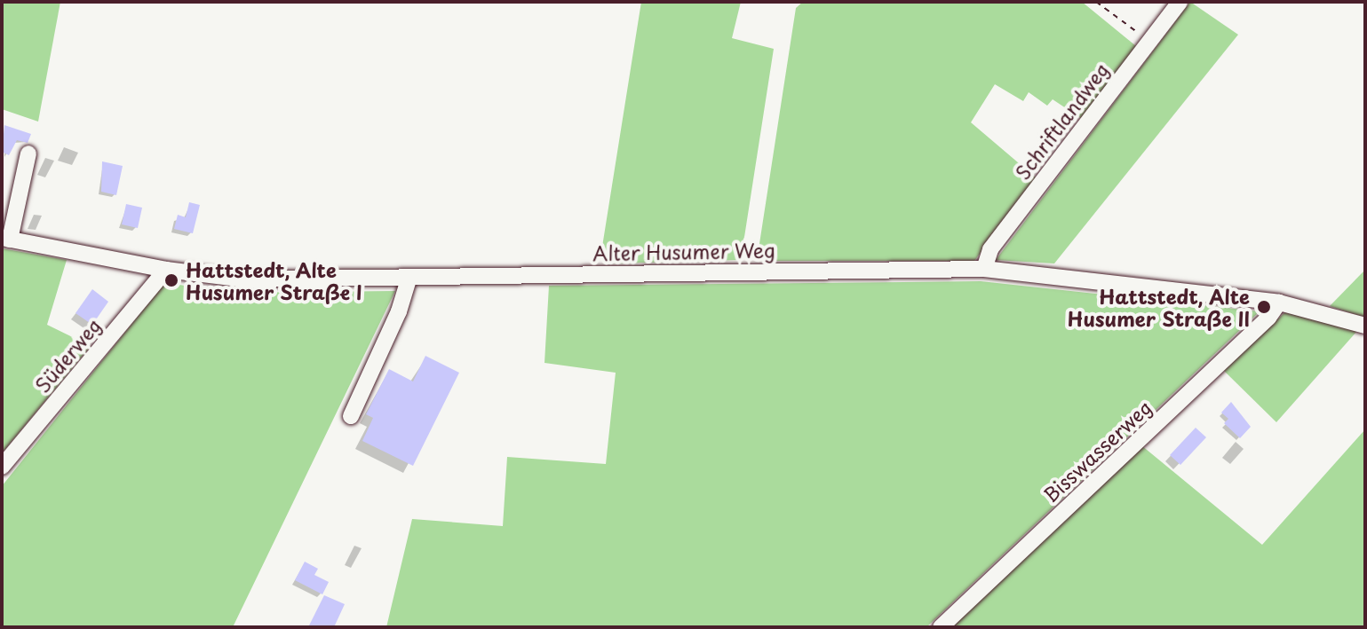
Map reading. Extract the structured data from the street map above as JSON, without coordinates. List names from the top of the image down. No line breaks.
{"streets":{"street":["Schriftlandweg","Alter Husumer Weg","Süderweg","Bisswasserweg"]},"crossings":[["Schriftlandweg","Alter Husumer Weg"],["Alter Husumer Weg","Süderweg"],["Alter Husumer Weg","Bisswasserweg"]],"places":["Hattstedt, Alte Husumer Straße I","Hattstedt, Alte Husumer Straße II"]}
